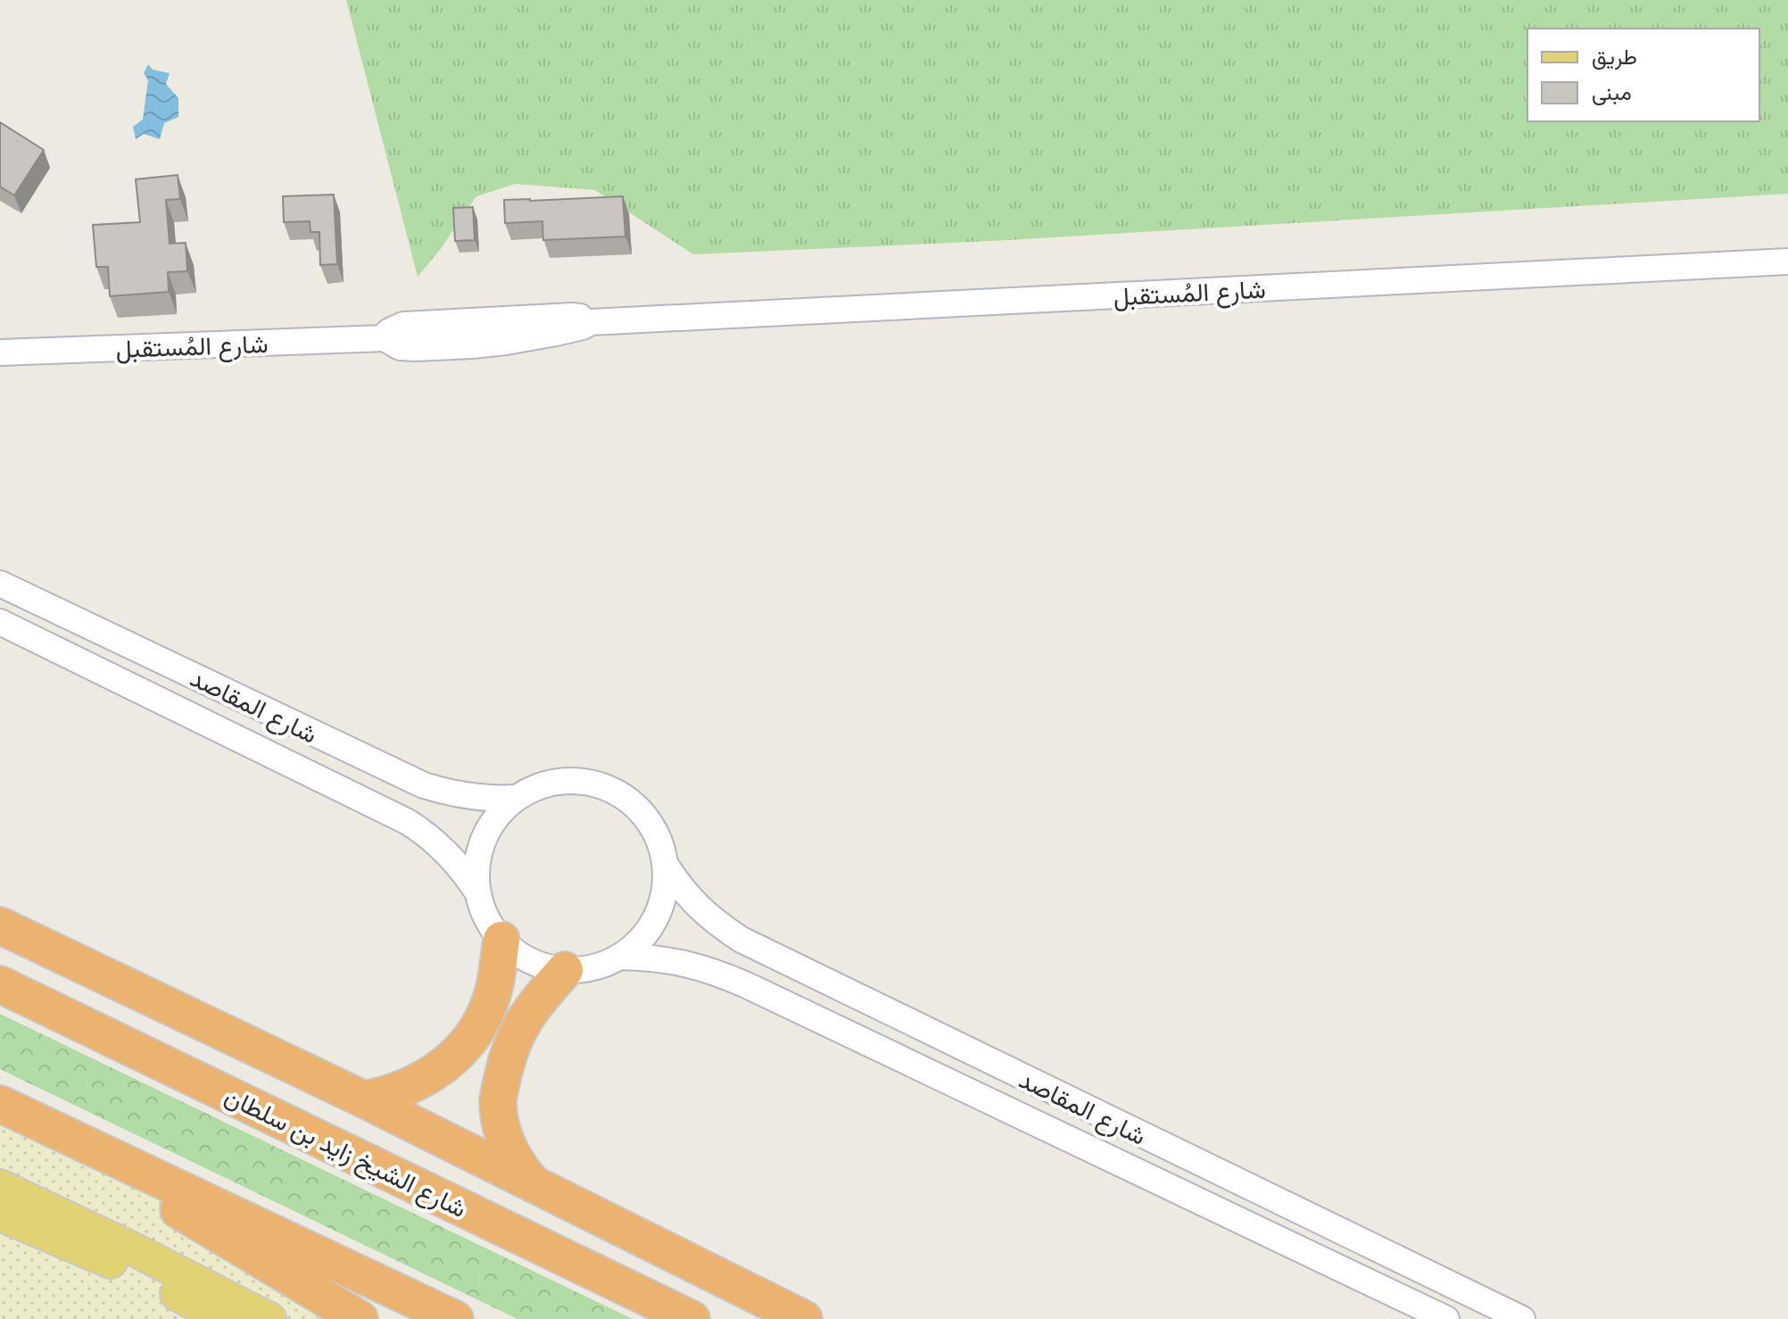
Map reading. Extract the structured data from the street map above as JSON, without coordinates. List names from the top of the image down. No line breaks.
{"streets":{"highway":["شارع الشيخ زايد بن سلطان"],"street":["شارع المُستقبل","شارع المقاصد"]},"legend":["طريق","مبنى"]}
